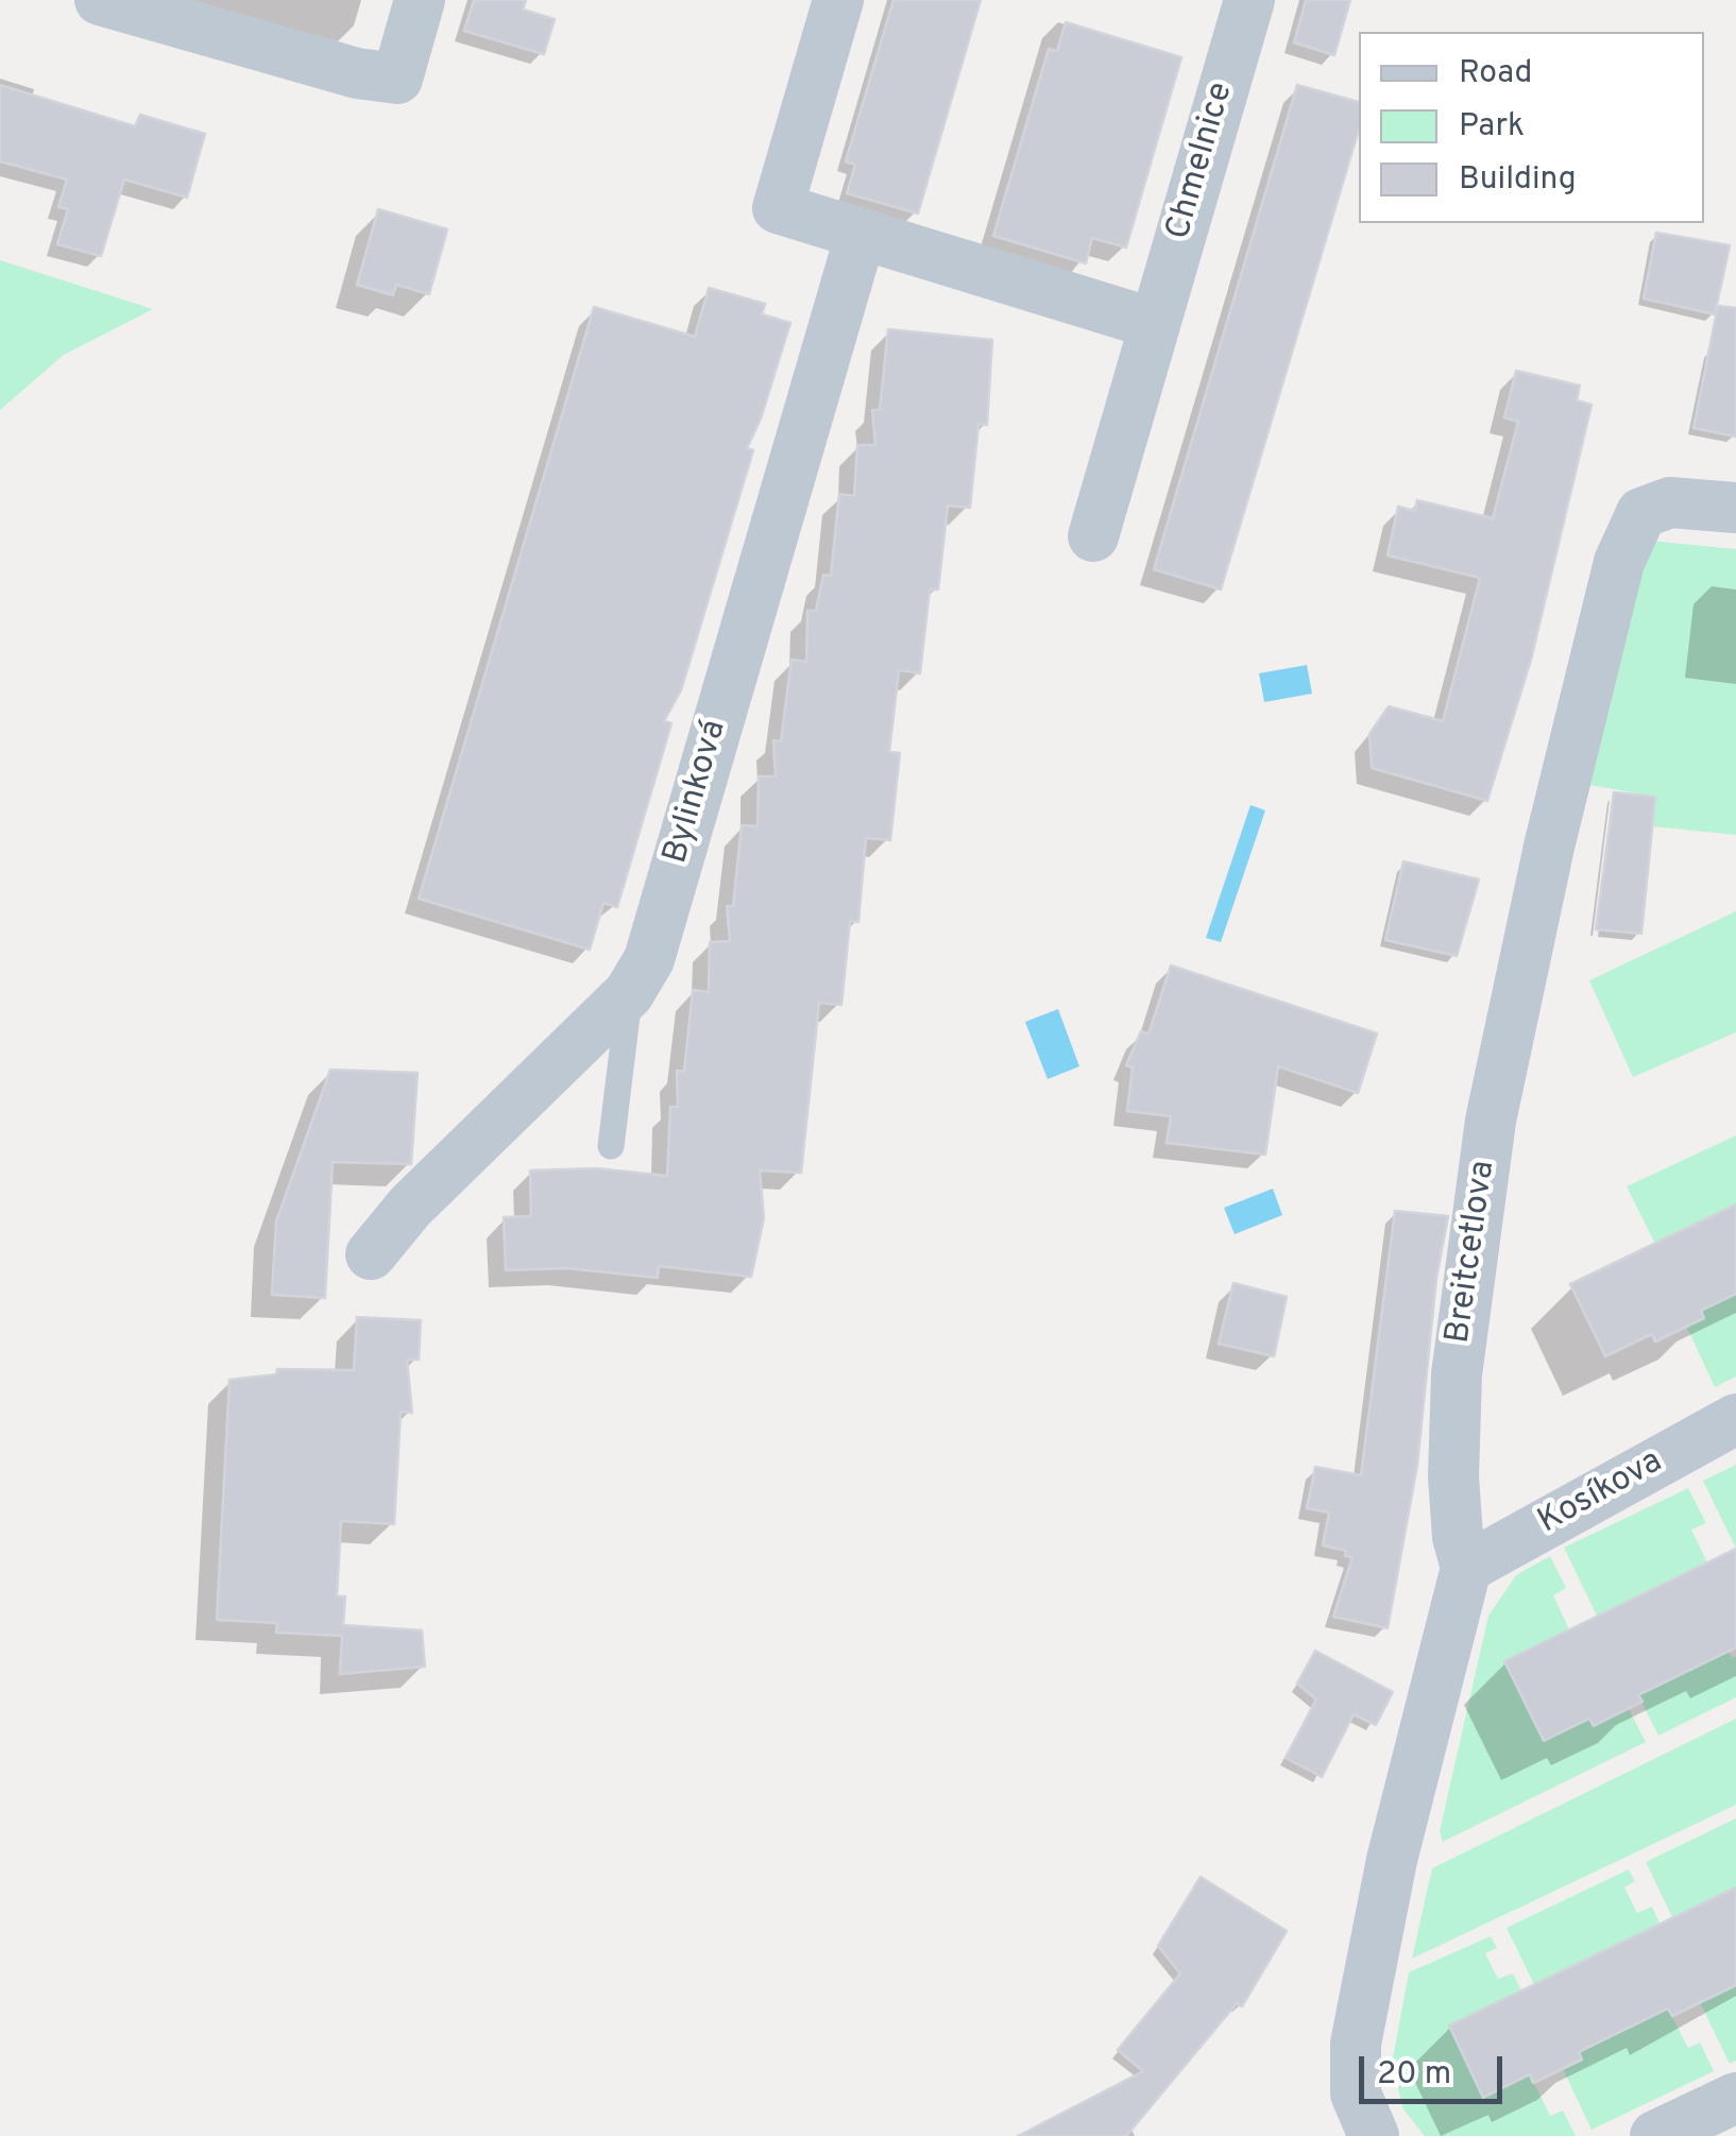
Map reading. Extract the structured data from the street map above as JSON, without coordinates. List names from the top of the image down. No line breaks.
{"streets":{"street":["Chmelnice","Bylinková","Breitcetlova","Kosíkova"]},"crossings":[["Breitcetlova","Kosíkova"]],"legend":["Road","Park","Building"],"scale_bar":"20 m"}
